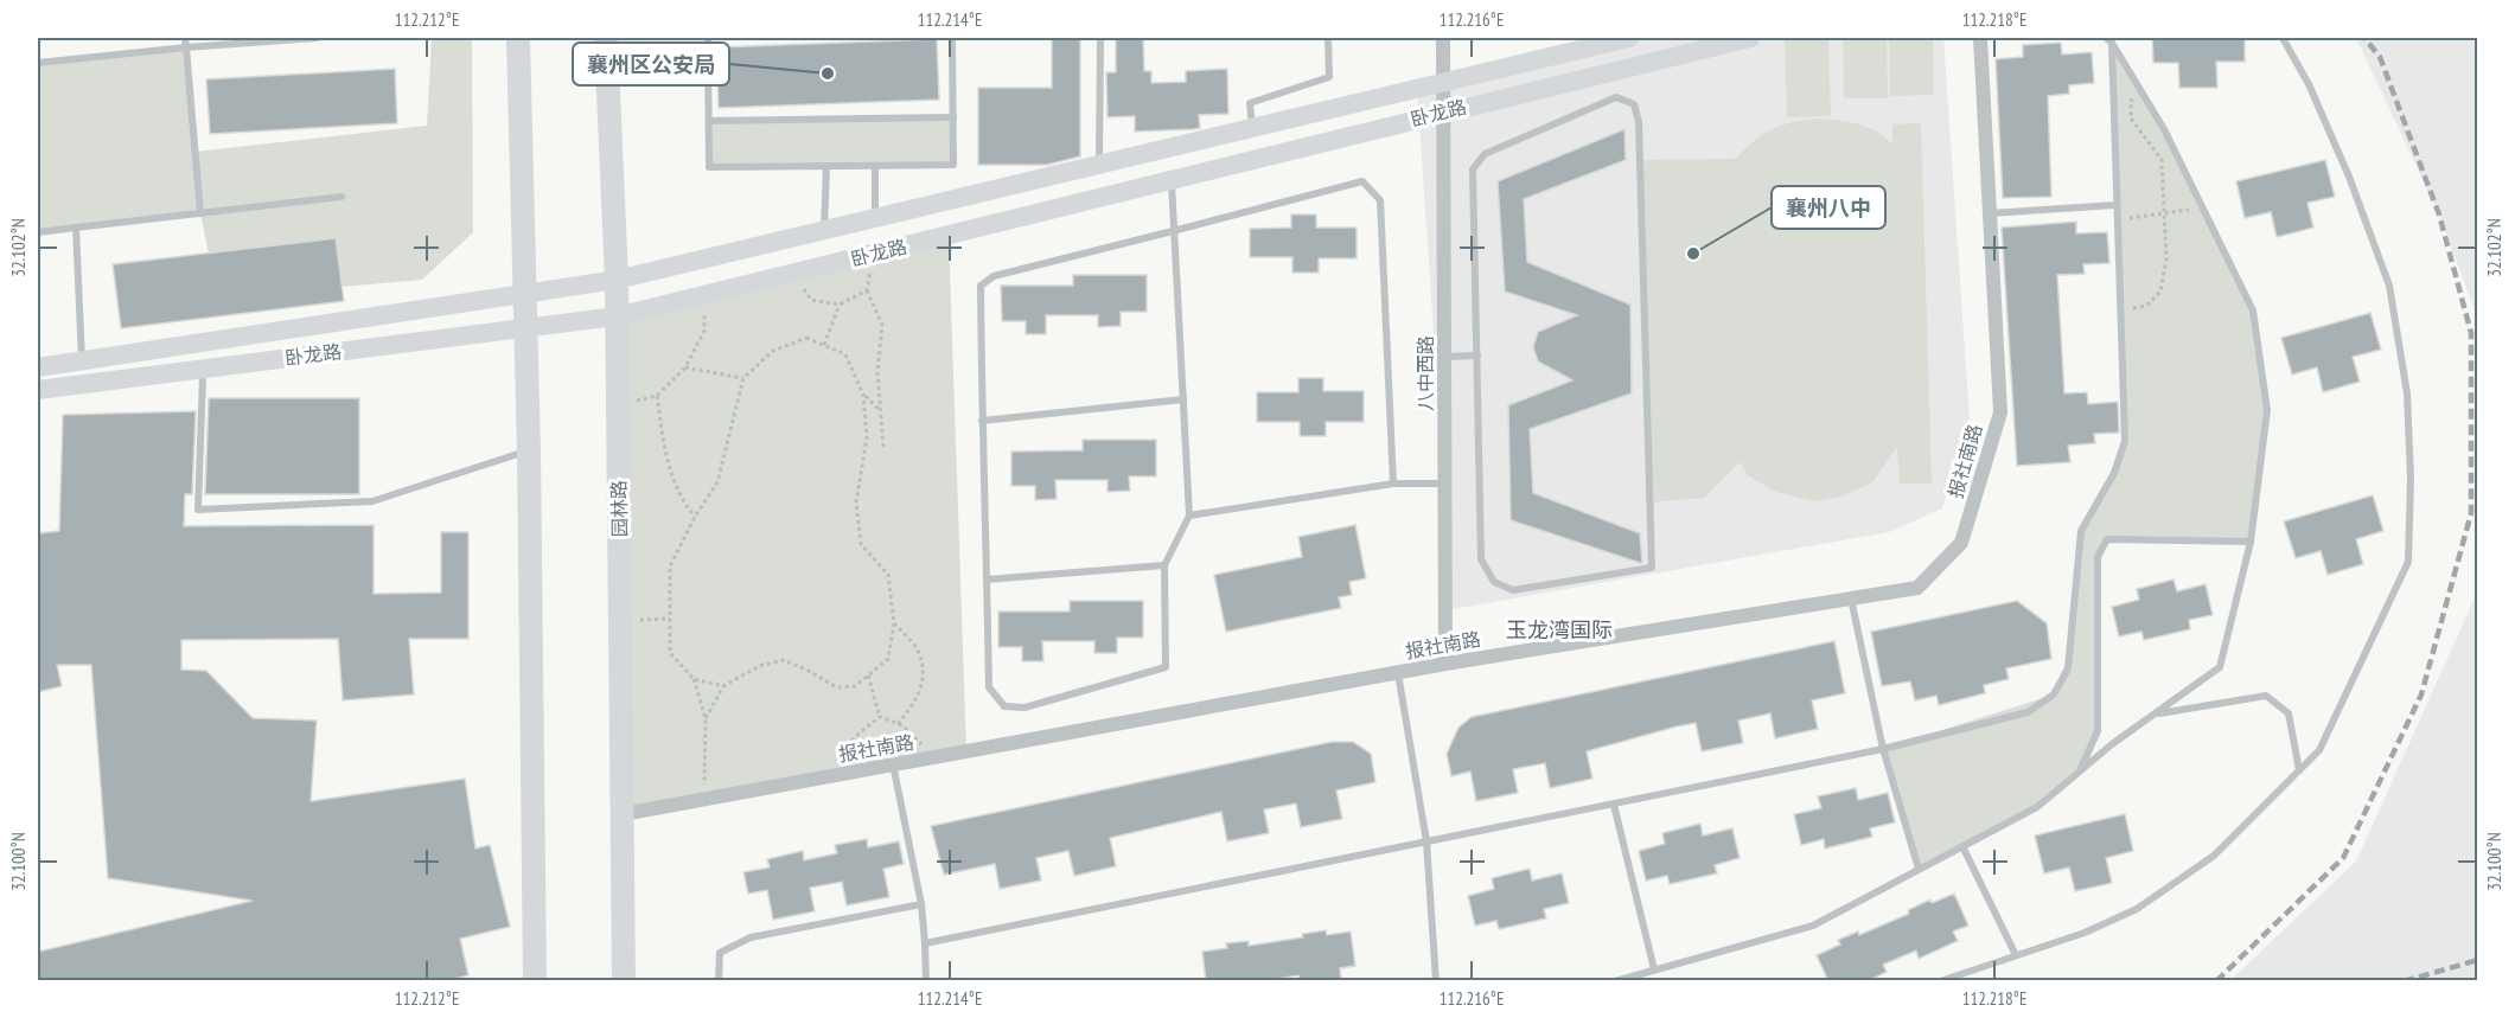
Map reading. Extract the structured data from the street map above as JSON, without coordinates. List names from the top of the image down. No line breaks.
{"streets":{"main road":["卧龙路","园林路"],"street":["八中西路","报社南路"]},"crossings":[["卧龙路","八中西路"],["卧龙路","园林路"],["八中西路","报社南路"],["报社南路","园林路"]],"districts":["玉龙湾国际"],"places":["襄州区公安局","襄州八中"],"coordinates":["112.212°E","112.214°E","112.216°E","112.218°E","32.102°N","32.100°N"]}
